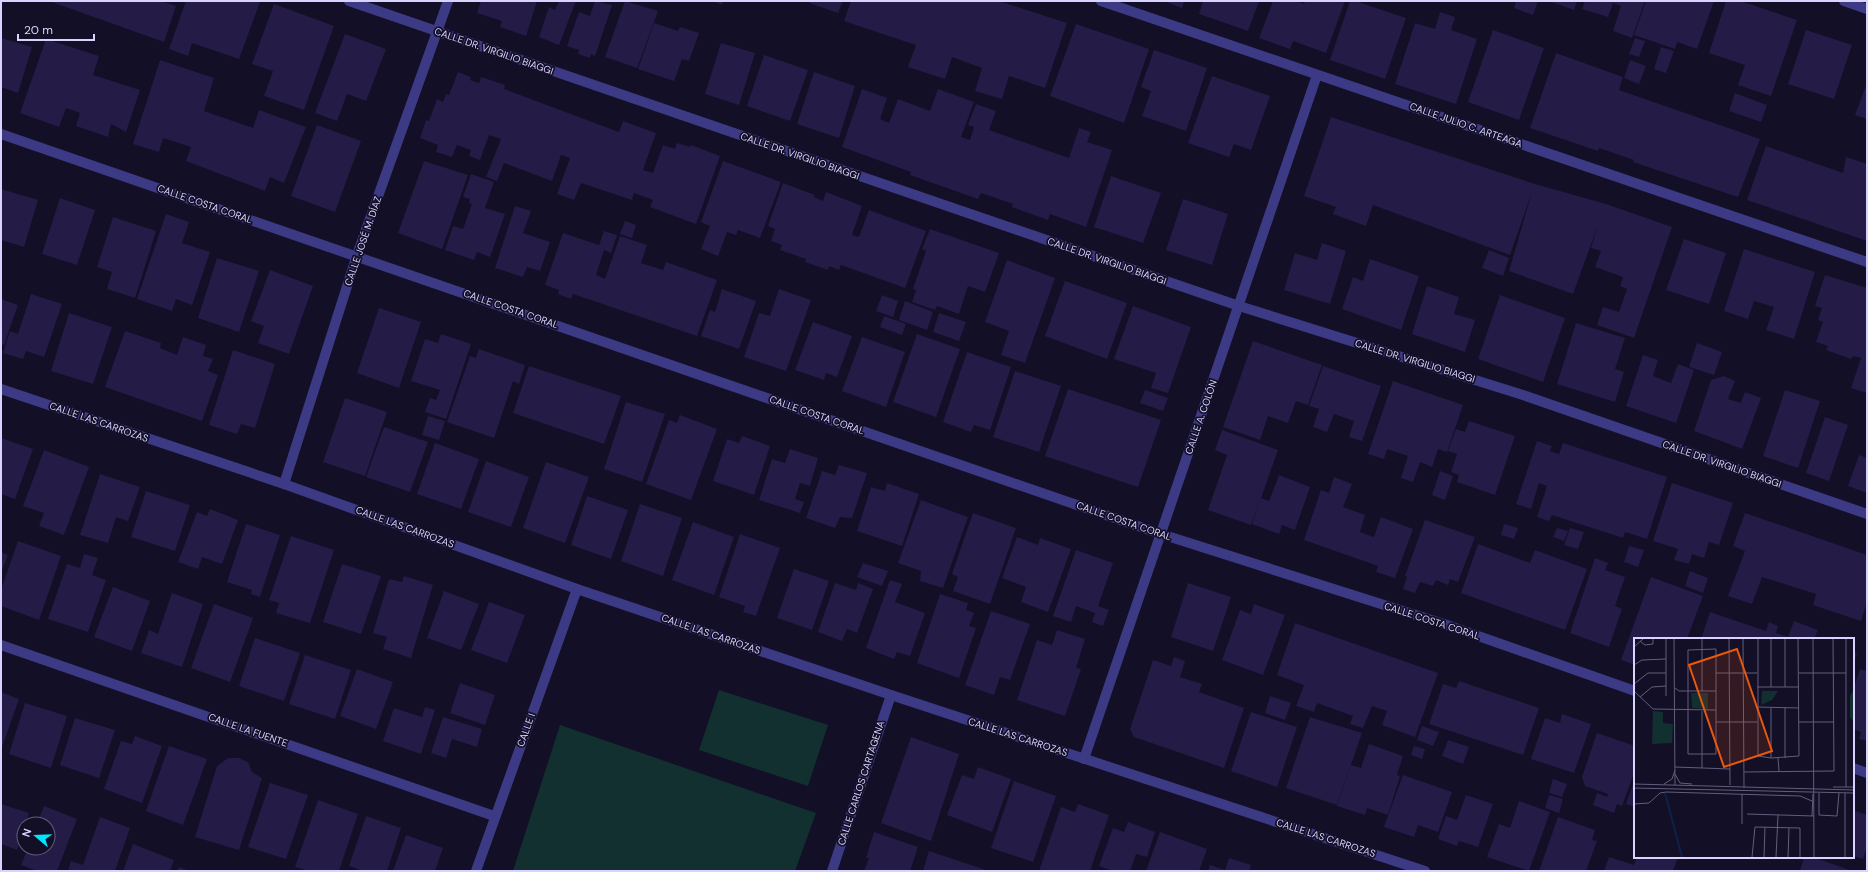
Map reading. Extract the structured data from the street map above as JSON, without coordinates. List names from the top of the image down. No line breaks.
{"streets":{"street":["CALLE DR. VIRGILIO BIAGGI","CALLE JULIO C. ARTEAGA","CALLE COSTA CORAL","CALLE JOSÉ M. DÍAZ","CALLE A. COLÓN","CALLE LAS CARROZAS","CALLE LA FUENTE","CALLE I","CALLE CARLOS CARTAGENA"]},"crossings":[["CALLE DR. VIRGILIO BIAGGI","CALLE JOSÉ M. DÍAZ"],["CALLE DR. VIRGILIO BIAGGI","CALLE A. COLÓN"],["CALLE JULIO C. ARTEAGA","CALLE A. COLÓN"],["CALLE COSTA CORAL","CALLE JOSÉ M. DÍAZ"],["CALLE COSTA CORAL","CALLE A. COLÓN"],["CALLE JOSÉ M. DÍAZ","CALLE LAS CARROZAS"],["CALLE A. COLÓN","CALLE LAS CARROZAS"],["CALLE LAS CARROZAS","CALLE I"],["CALLE LAS CARROZAS","CALLE CARLOS CARTAGENA"],["CALLE LA FUENTE","CALLE I"]],"scale_bar":"20 m","north":"left"}
